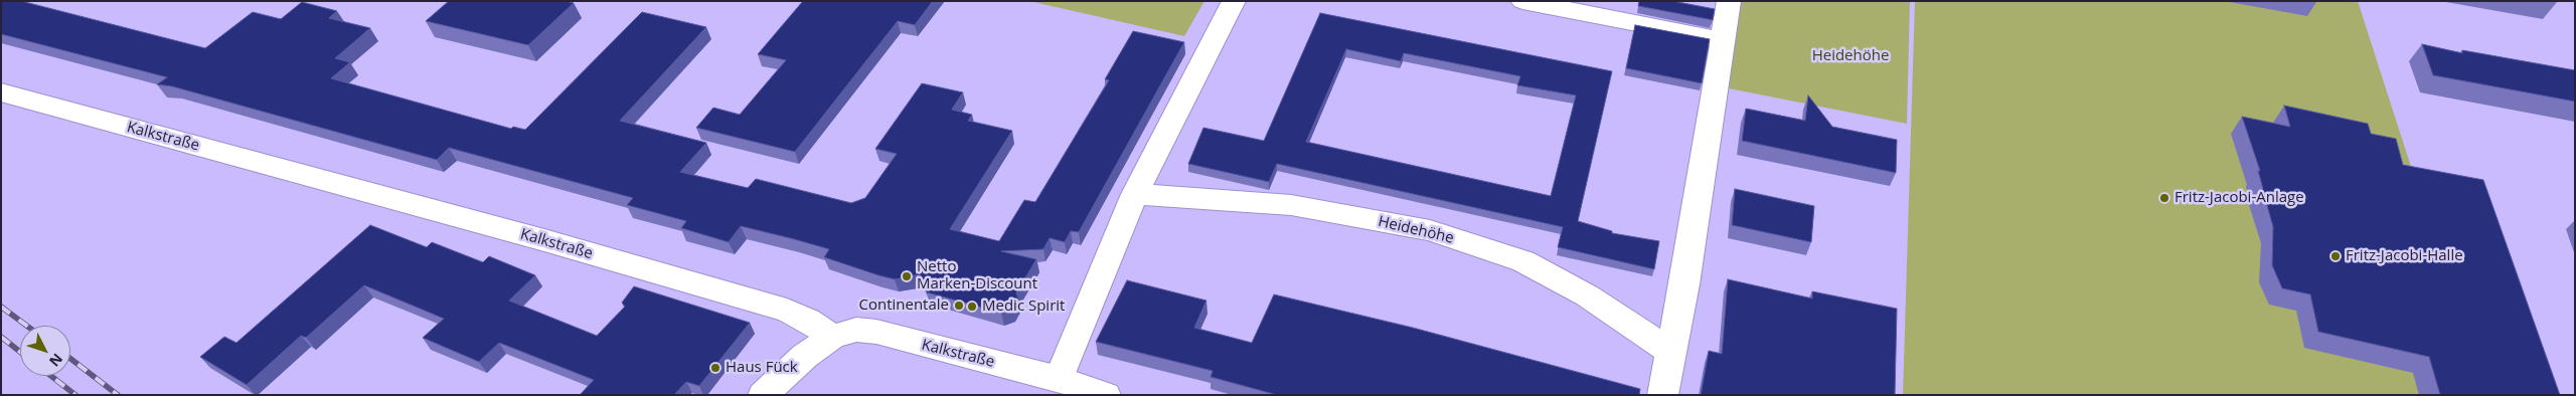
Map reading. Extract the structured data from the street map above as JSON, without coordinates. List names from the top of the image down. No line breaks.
{"streets":{"street":["Kalkstraße","Heidehöhe"]},"parks":["Heidehöhe"],"places":["Fritz-Jacobi-Anlage","Fritz-Jacobi-Halle","Netto Marken-Discount","Continentale","Medic Spirit","Haus Fück"],"north":"bottom right"}
